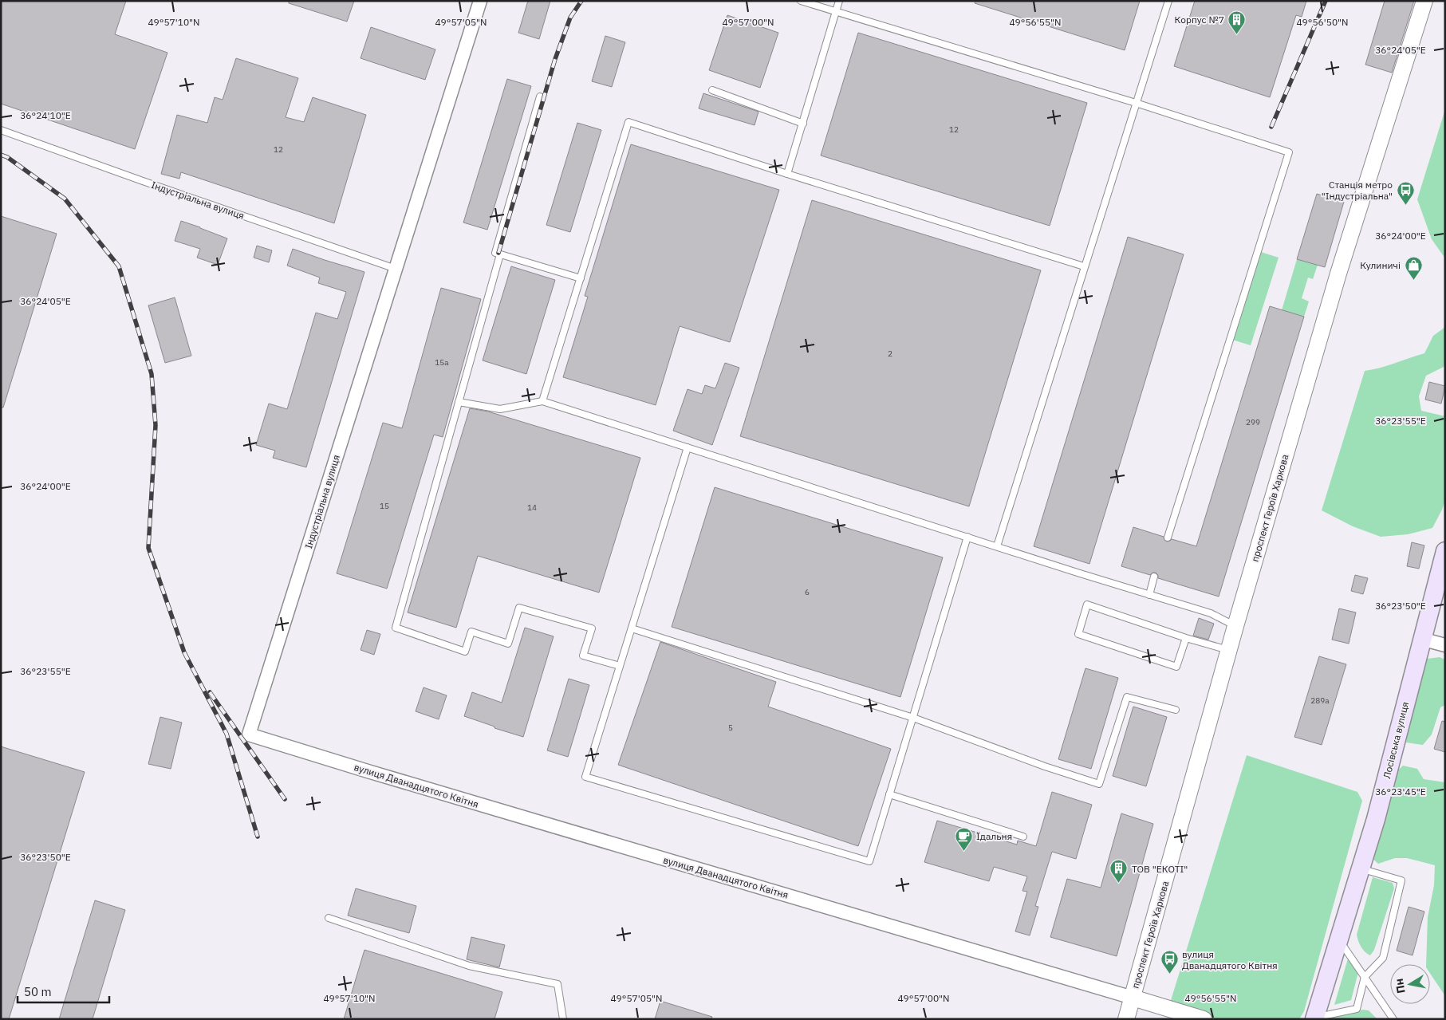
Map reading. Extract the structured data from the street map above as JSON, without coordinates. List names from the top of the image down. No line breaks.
{"streets":{"main road":["Лосівська вулиця"],"street":["Індустріальна вулиця","проспект Героїв Харкова","вулиця Дванадцятого Квітня"]},"crossings":[["Індустріальна вулиця","вулиця Дванадцятого Квітня"],["проспект Героїв Харкова","вулиця Дванадцятого Квітня"]],"places":{"building":["Корпус №7","ТОВ \"ЕКОТI\""],"bus stop":["Станція метро \"Індустріальна\"","вулиця Дванадцятого Квітня"],"shop":["Кулиничі"],"cafe":["Їдальня"]},"house_numbers":["12","12","2","15а","299","15","14","6","289а","5"],"scale_bar":"50 m","north":"left","coordinates":["49°56'50\"N","49°57'10\"N","49°57'05\"N","49°57'00\"N","49°56'55\"N","36°24'05\"E","36°24'10\"E","36°24'00\"E","36°23'55\"E","36°23'50\"E","36°23'45\"E"]}
